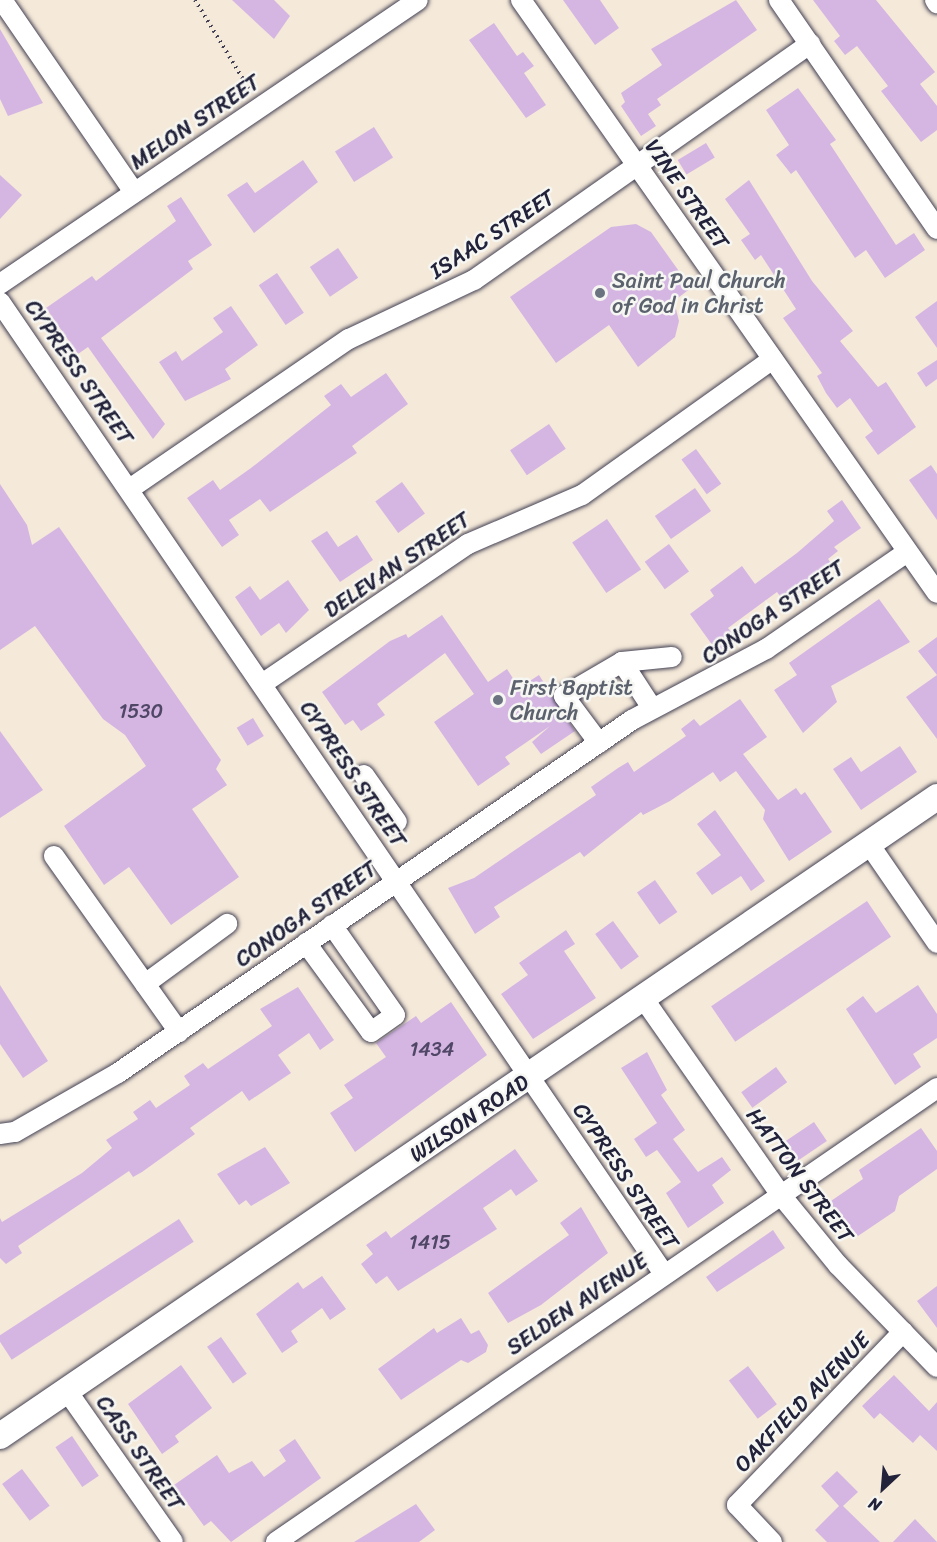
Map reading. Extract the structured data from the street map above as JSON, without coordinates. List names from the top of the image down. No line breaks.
{"streets":{"main road":["WILSON ROAD"],"street":["MELON STREET","VINE STREET","ISAAC STREET","CYPRESS STREET","DELEVAN STREET","CONOGA STREET","HATTON STREET","SELDEN AVENUE","OAKFIELD AVENUE","CASS STREET"]},"crossings":[["VINE STREET","ISAAC STREET"],["VINE STREET","DELEVAN STREET"],["VINE STREET","CONOGA STREET"],["ISAAC STREET","CYPRESS STREET"],["CYPRESS STREET","DELEVAN STREET"],["CYPRESS STREET","CONOGA STREET"],["CYPRESS STREET","WILSON ROAD"],["CYPRESS STREET","SELDEN AVENUE"],["WILSON ROAD","HATTON STREET"],["WILSON ROAD","CASS STREET"],["HATTON STREET","SELDEN AVENUE"],["HATTON STREET","OAKFIELD AVENUE"]],"places":["Saint Paul Church of God in Christ","First Baptist Church"],"house_numbers":["1530","1434","1415"],"north":"bottom left"}
